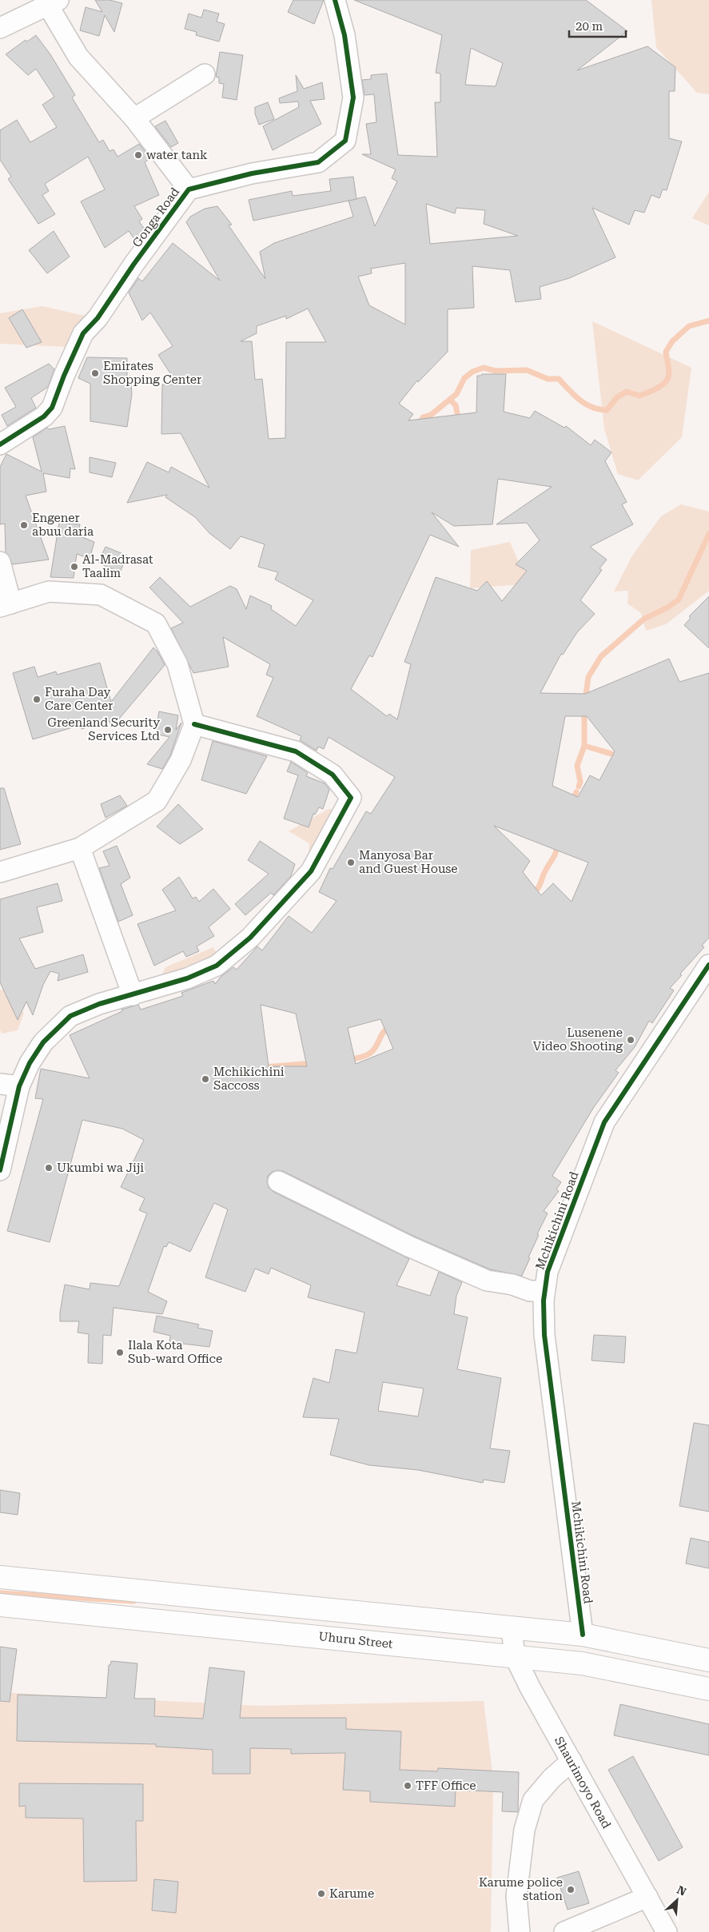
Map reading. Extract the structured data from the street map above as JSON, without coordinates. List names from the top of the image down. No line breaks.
{"streets":{"main road":["Uhuru Street"],"street":["Gonga Road","Mchikichini Road","Shaurimoyo Road"]},"crossings":[["Uhuru Street","Shaurimoyo Road"]],"places":["water tank","Emirates Shopping Center","Engener abuu daria","Al-Madrasat Taalim","Furaha Day Care Center","Greenland Security Services Ltd","Manyosa Bar and Guest House","Lusenene Video Shooting","Mchikichini Saccoss","Ukumbi wa Jiji","Ilala Kota Sub-ward Office","TFF Office","Karume police station","Karume"],"scale_bar":"20 m","north":"top right"}
